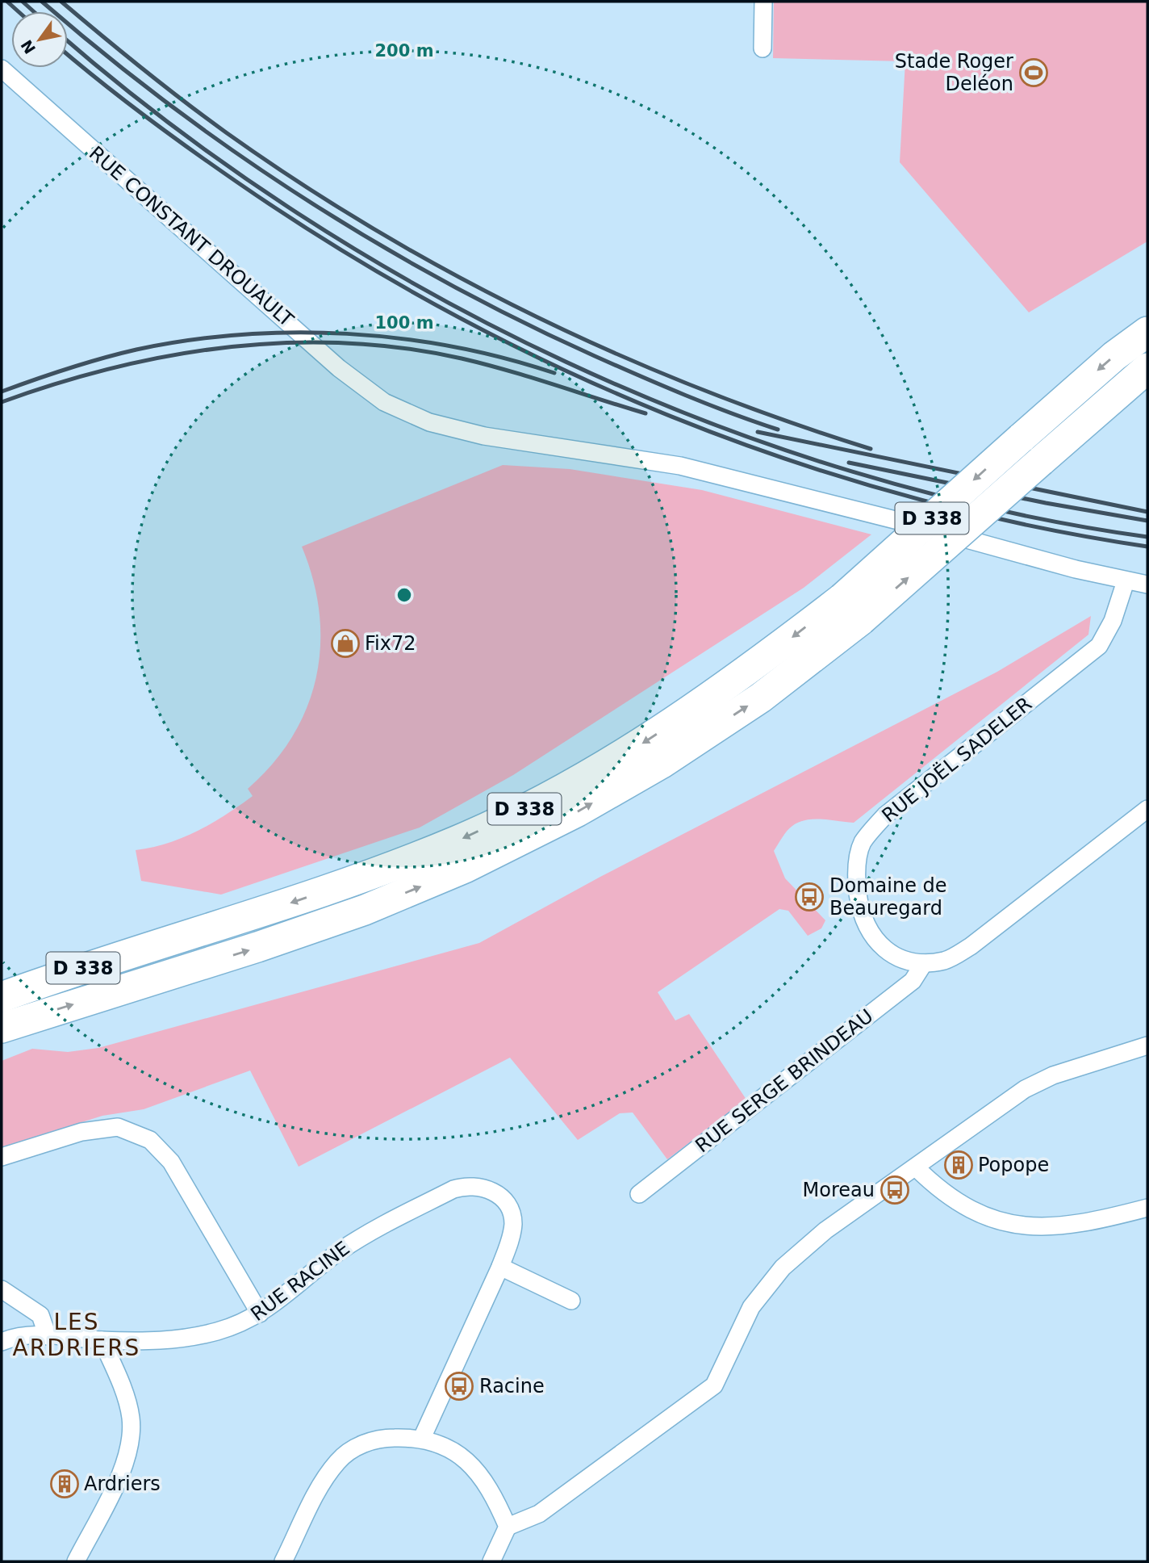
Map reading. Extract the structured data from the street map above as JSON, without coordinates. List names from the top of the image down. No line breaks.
{"streets":{"highway":["D 338"],"street":["RUE CONSTANT DROUAULT","RUE JOËL SADELER","RUE SERGE BRINDEAU","RUE RACINE"]},"crossings":[["RUE CONSTANT DROUAULT","RUE JOËL SADELER"],["RUE JOËL SADELER","RUE SERGE BRINDEAU"]],"districts":["LES ARDRIERS"],"places":{"sports":["Stade Roger Deléon"],"shop":["Fix72"],"bus stop":["Domaine de Beauregard","Moreau","Racine"],"building":["Popope","Ardriers"]},"north":"bottom left","rings":["200 m","100 m"]}
